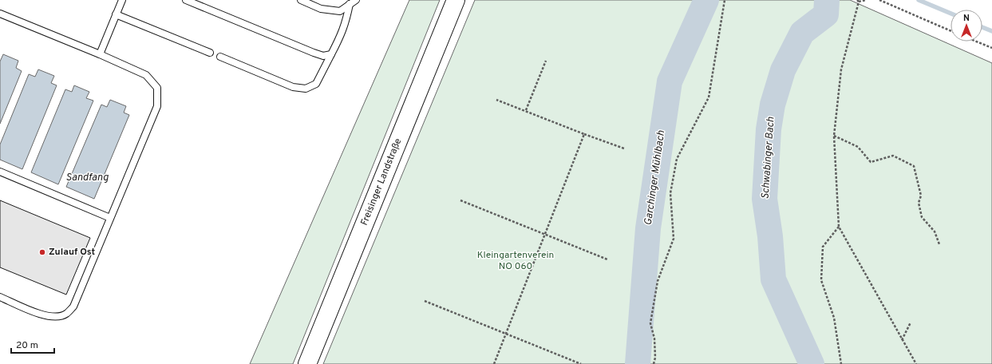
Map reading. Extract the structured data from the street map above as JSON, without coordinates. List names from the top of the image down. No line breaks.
{"streets":{"main road":["Freisinger Landstraße"]},"water":["Schwabinger Bach","Sandfang","Garchinger Mühlbach"],"parks":["Kleingartenverein NO 060"],"places":["Zulauf Ost"],"scale_bar":"20 m","north":"top"}
